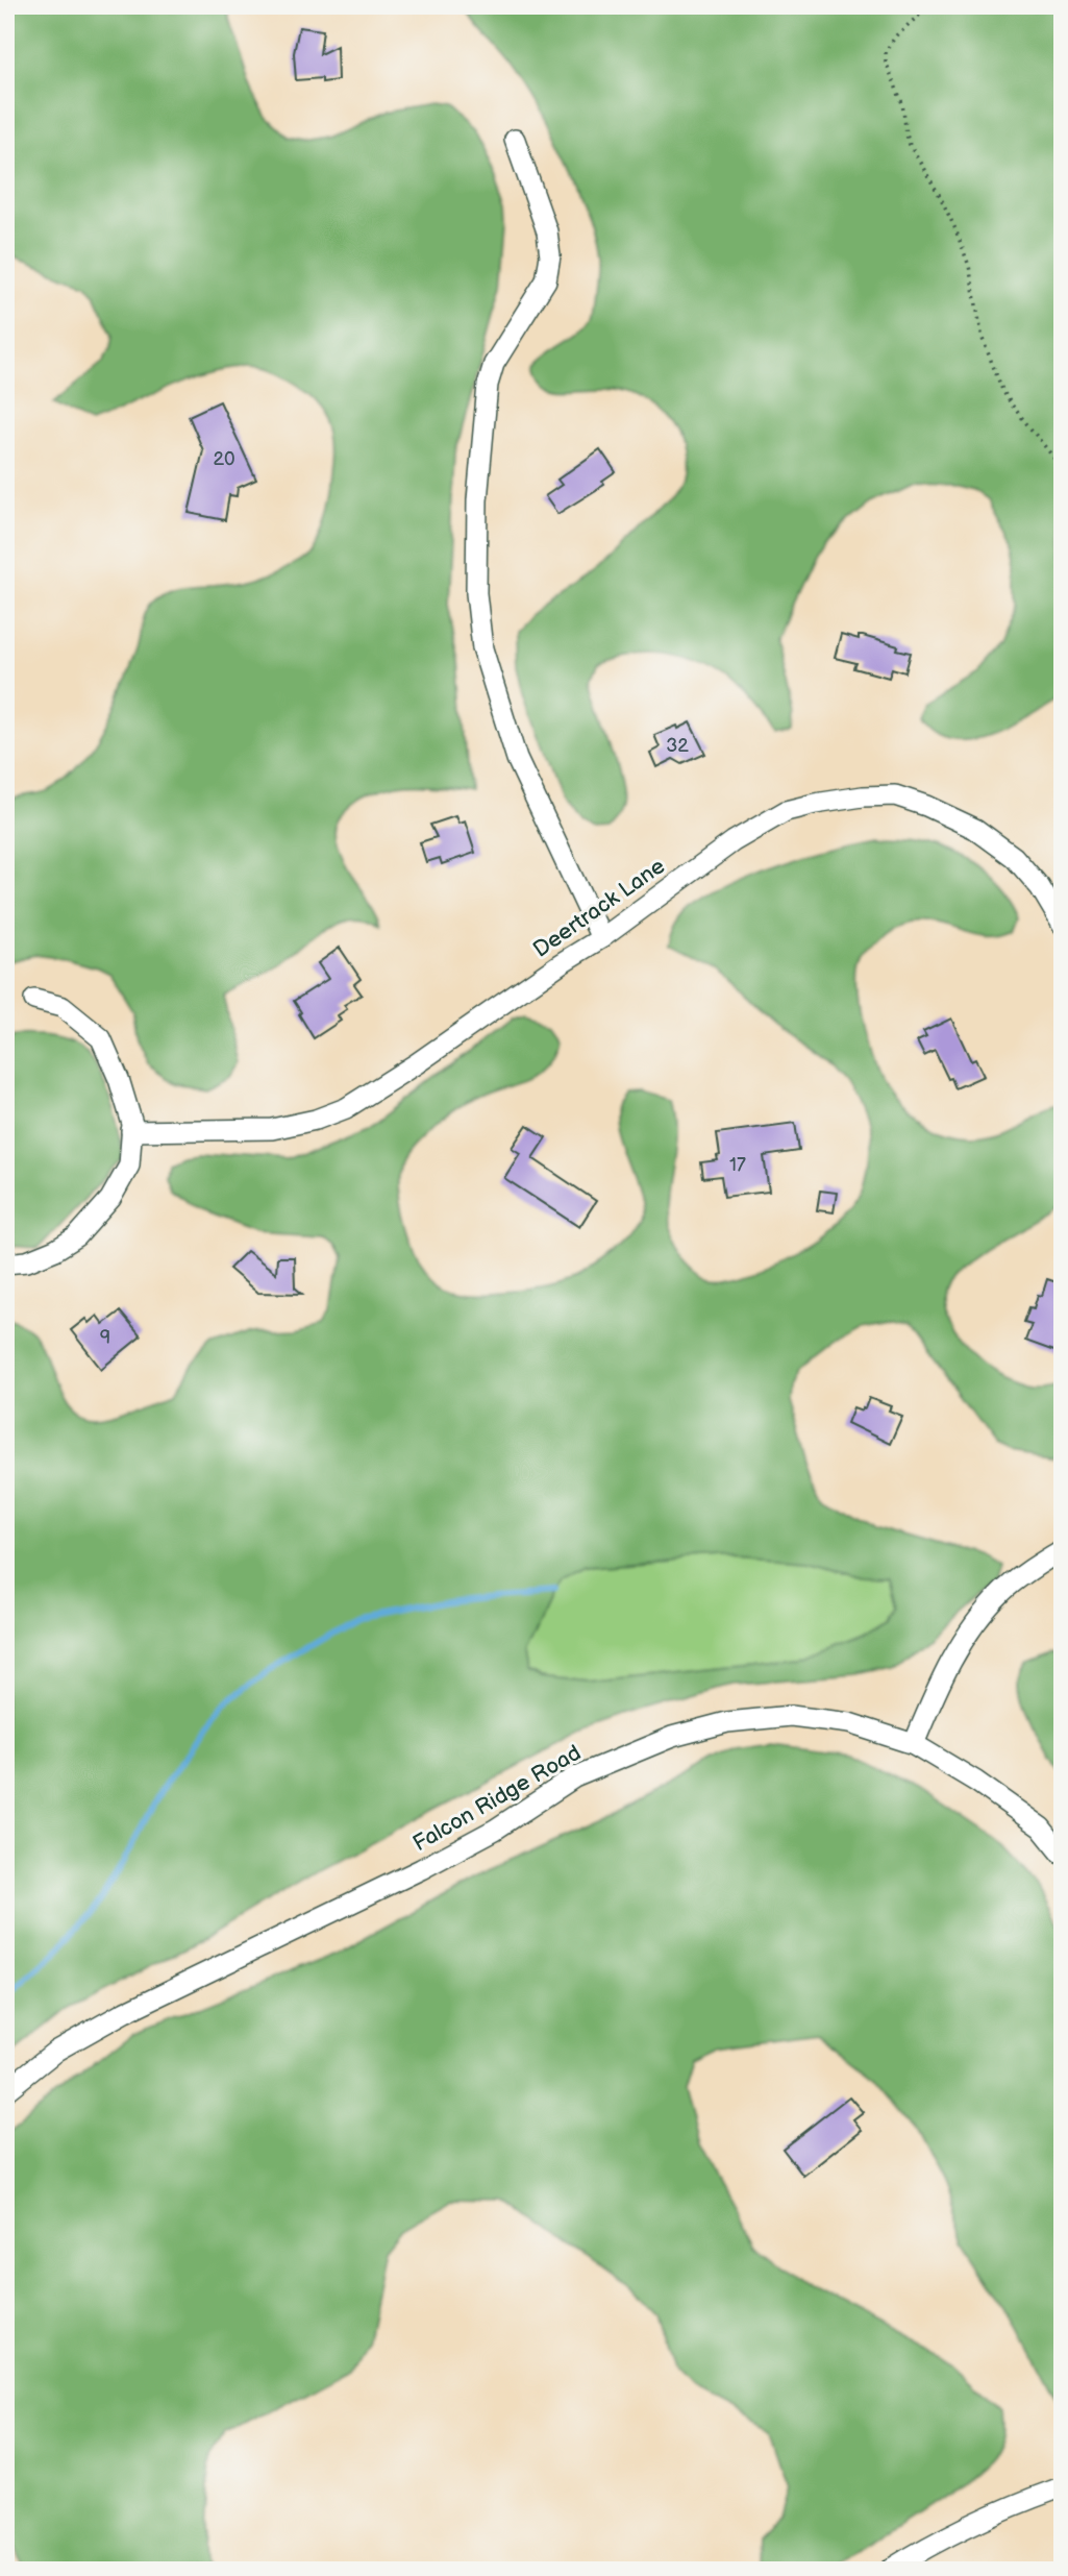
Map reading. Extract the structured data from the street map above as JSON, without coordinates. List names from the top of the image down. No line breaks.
{"streets":{"street":["Deertrack Lane","Falcon Ridge Road"]},"house_numbers":["20","32","17","9"]}
